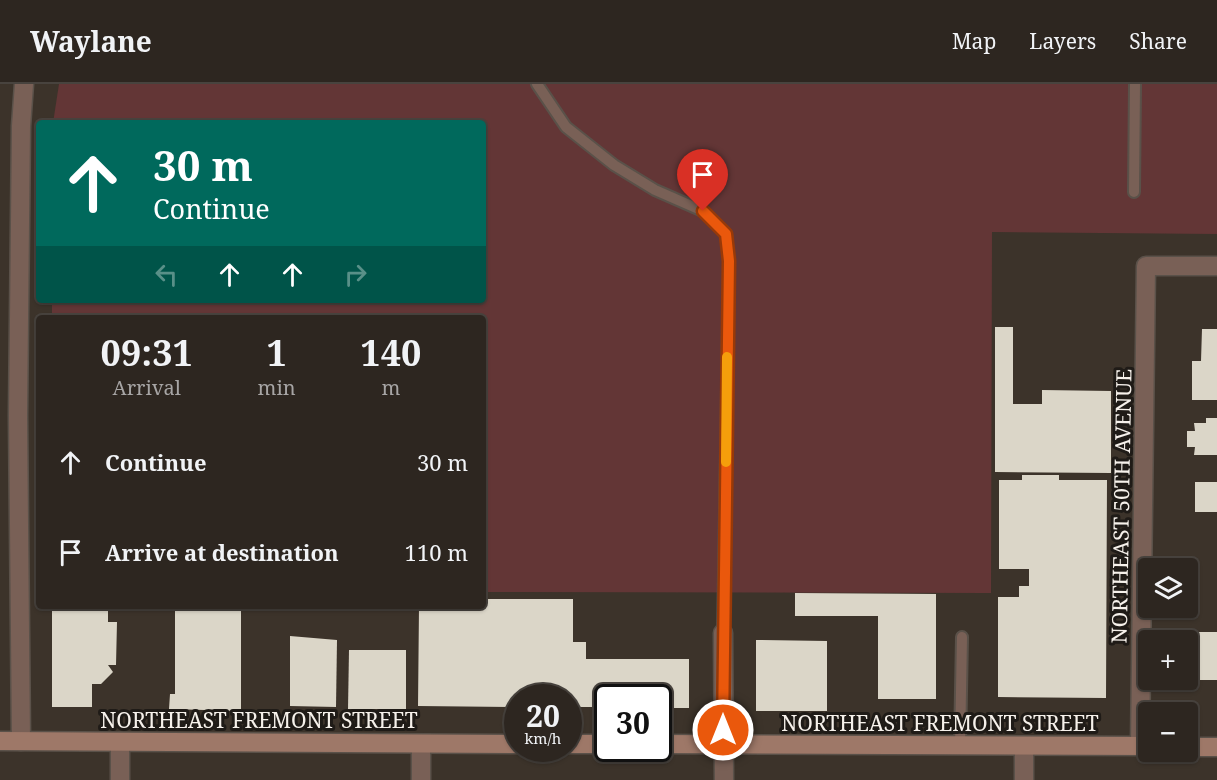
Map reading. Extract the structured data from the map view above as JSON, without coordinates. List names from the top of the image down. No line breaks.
{"streets":{"main road":["NORTHEAST FREMONT STREET"],"street":["NORTHEAST 50TH AVENUE"]},"page":{"header":"Waylane","nav":["Map","Layers","Share"],"turn":["30 m","Continue"],"eta":["09:31","Arrival","1","min","140","m"],"list":[{"name":"Continue","value":"30 m"},{"name":"Arrive at destination","value":"110 m"}],"map_buttons":["+","−"],"speed":"20 km/h","limit":"30"}}
